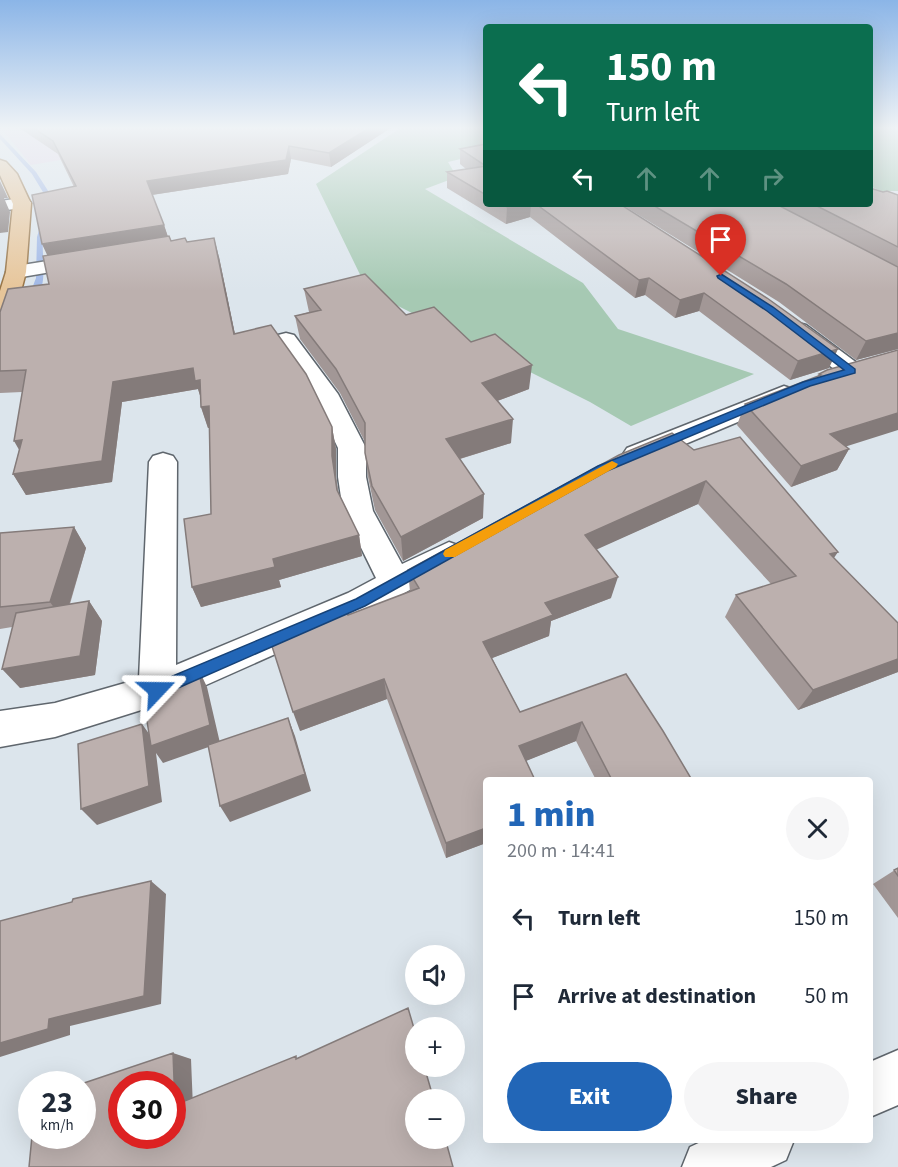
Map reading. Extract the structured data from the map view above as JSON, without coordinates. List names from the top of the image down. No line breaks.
{"page":{"turn":["150 m","Turn left"],"heading":["1 min","200 m · 14:41"],"list":[{"name":"Turn left","value":"150 m"},{"name":"Arrive at destination","value":"50 m"}],"map_buttons":["+","−"],"buttons":["Exit","Share"],"speed":"23 km/h","limit":"30"}}
